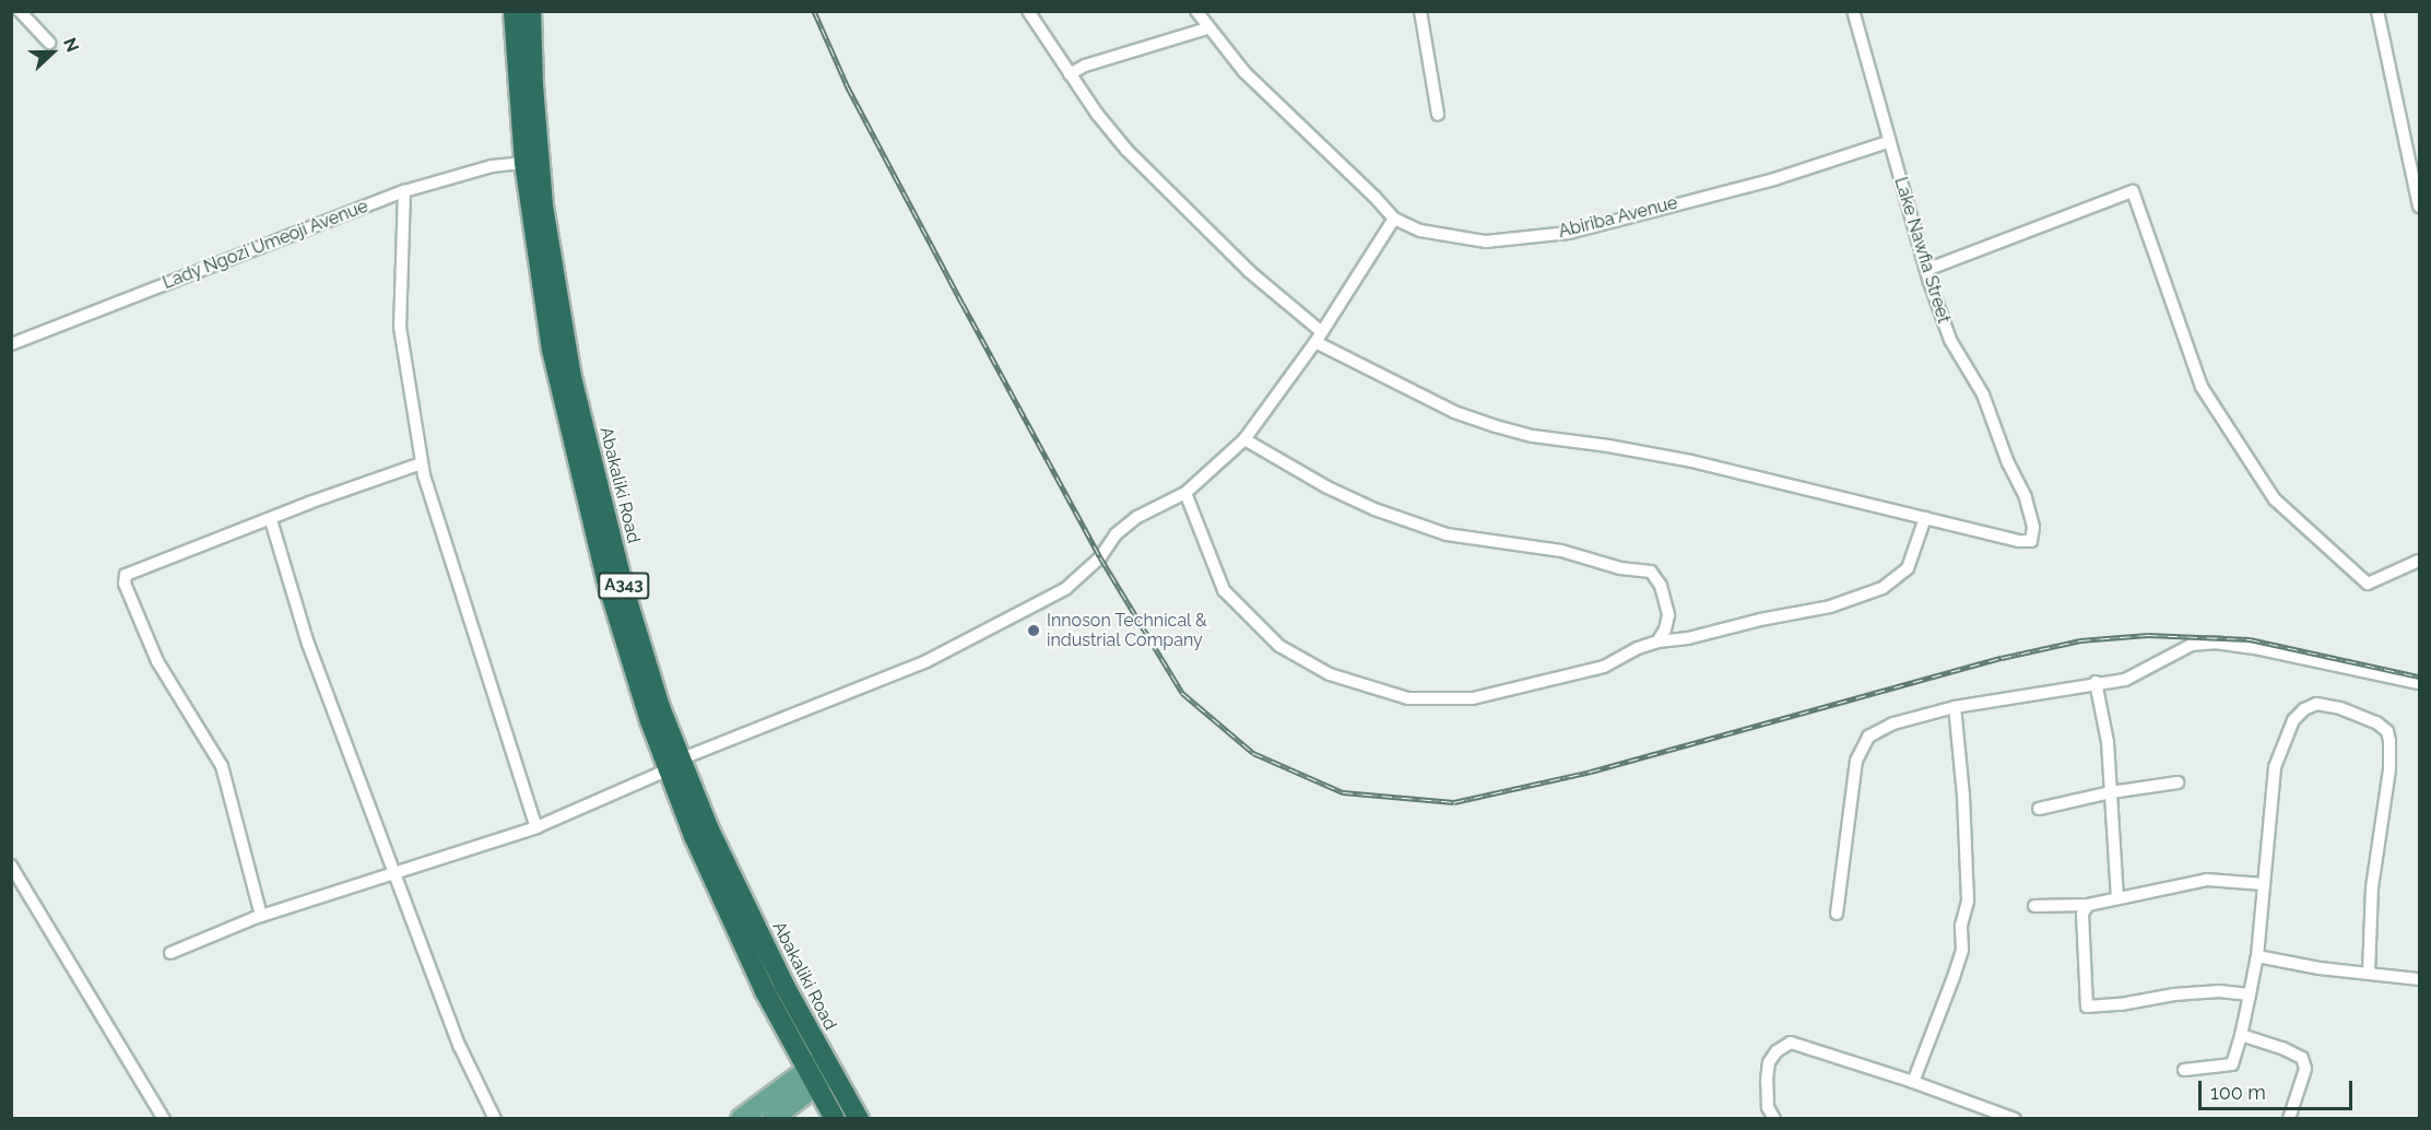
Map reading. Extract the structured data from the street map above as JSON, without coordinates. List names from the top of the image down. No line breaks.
{"streets":{"highway":["Abakaliki Road","A343"],"street":["Abiriba Avenue","Lady Ngozi Umeoji Avenue","Lake Nawfia Street"]},"crossings":[["Abiriba Avenue","Lake Nawfia Street"],["Lady Ngozi Umeoji Avenue","Abakaliki Road"]],"places":["Innoson Technical & industrial Company"],"scale_bar":"100 m","north":"right"}
